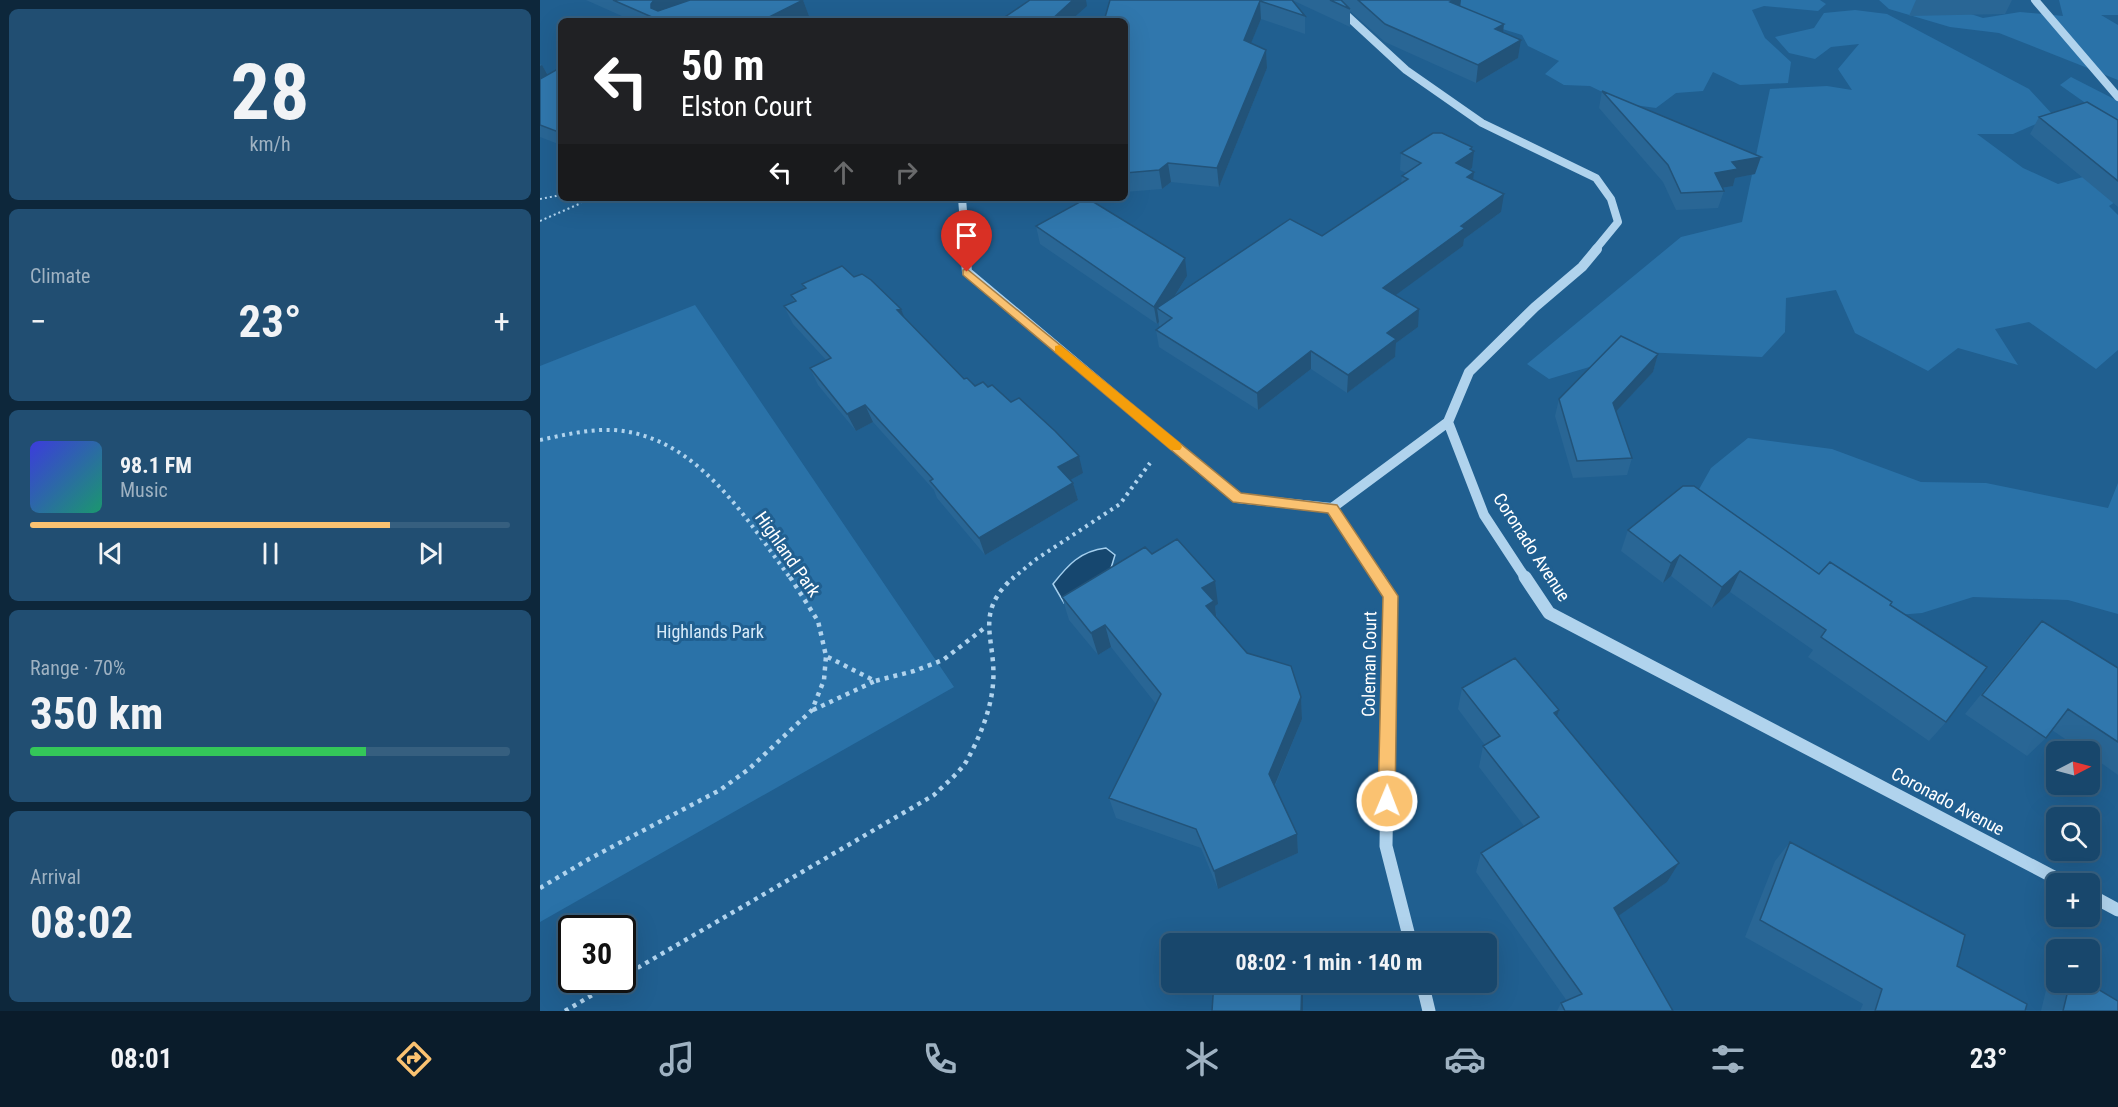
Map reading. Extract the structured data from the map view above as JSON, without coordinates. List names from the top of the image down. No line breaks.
{"streets":{"street":["Coronado Avenue","Coleman Court"],"path":["Highland Park"]},"parks":["Highlands Park"],"north":"right","page":{"tile":[["28","km/h"],"Climate",["Range · 70%","350 km"],["Arrival","08:02"]],"turn":["50 m","Elston Court"],"heat":["−","23°","+"],"song":["98.1 FM","Music"],"map_buttons":["+","−"],"limit":"30","trip":"08:02 · 1 min · 140 m","tabs":["08:01","23°"]}}
